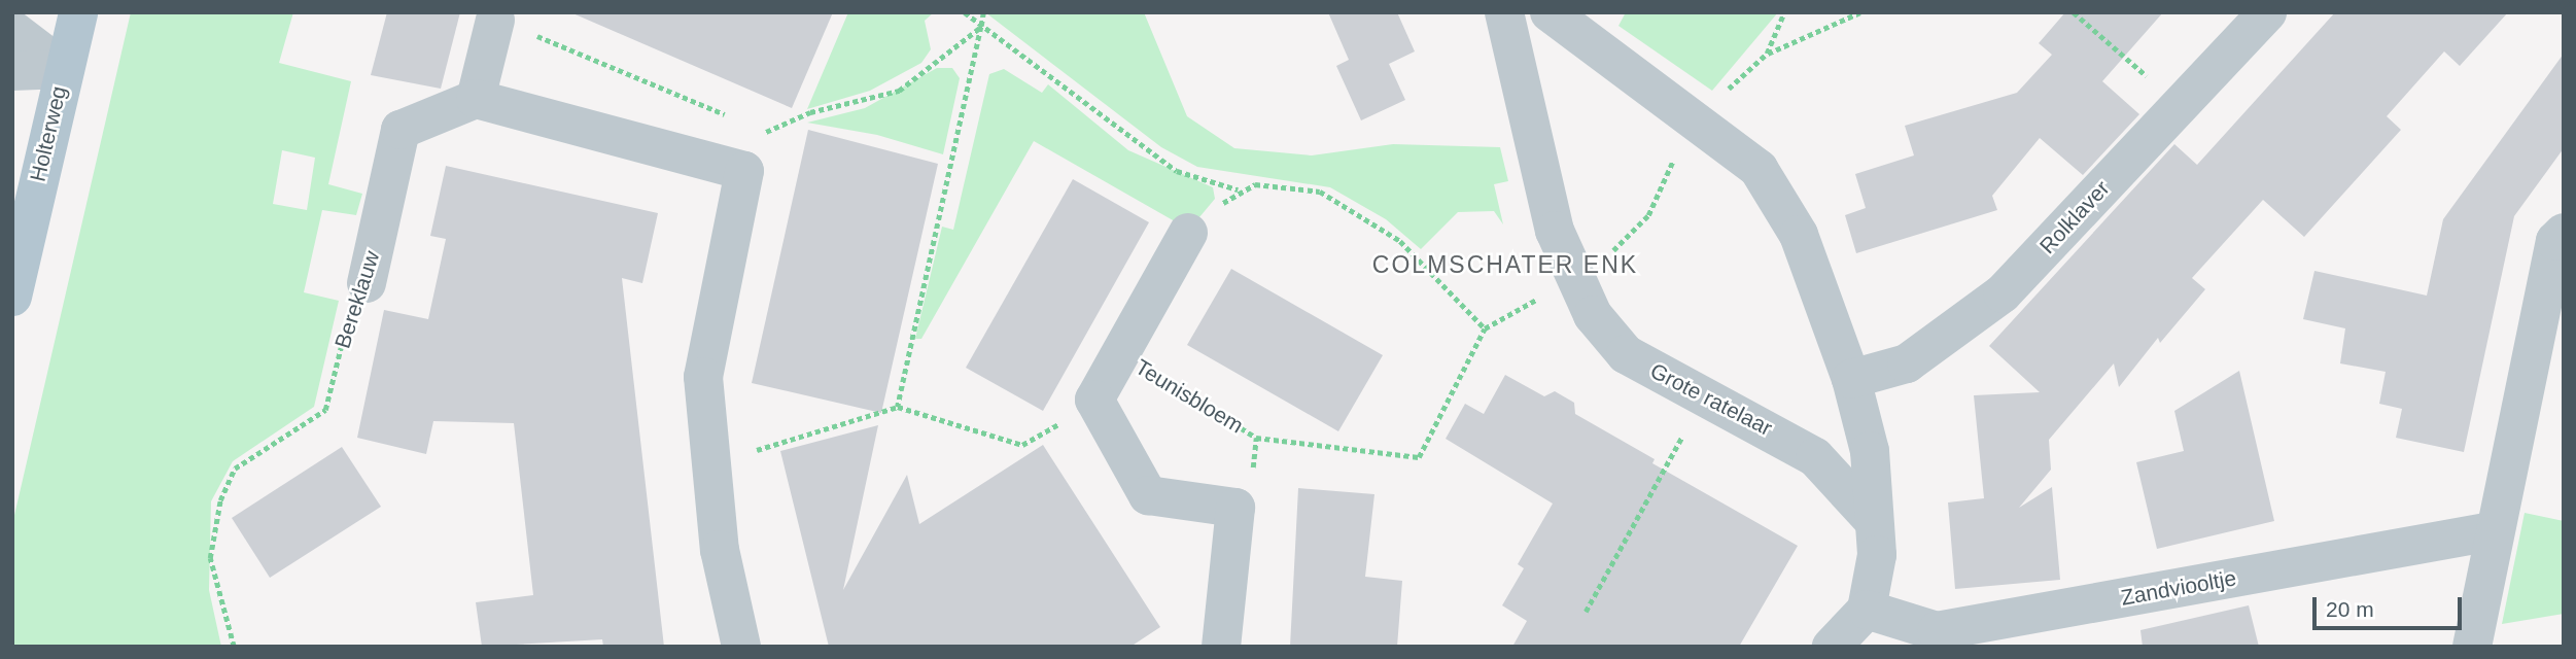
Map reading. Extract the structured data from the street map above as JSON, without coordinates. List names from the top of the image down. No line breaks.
{"streets":{"main road":["Holterweg"],"street":["Rolklaver","Bereklauw","Teunisbloem","Grote ratelaar","Zandviooltje"]},"districts":["COLMSCHATER ENK"],"scale_bar":"20 m"}
